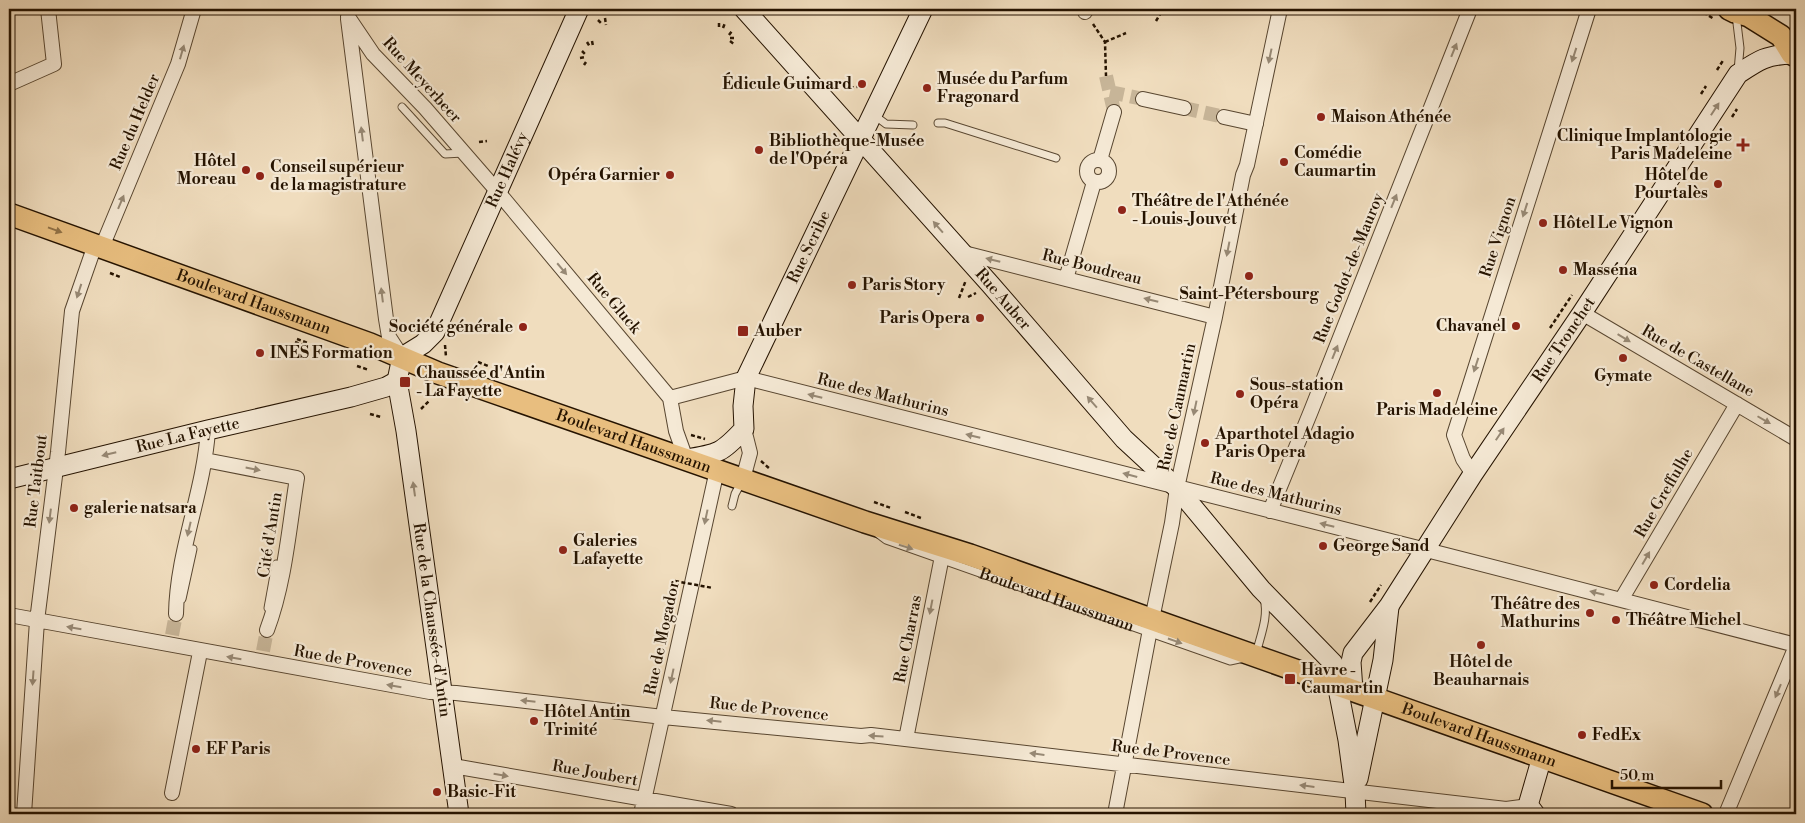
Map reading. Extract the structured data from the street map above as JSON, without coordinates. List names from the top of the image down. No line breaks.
{"streets":{"main road":["Rue Halévy","Rue Scribe","Rue Auber","Boulevard Haussmann","Rue Tronchet","Rue La Fayette","Rue de la Chaussée-d'Antin"],"street":["Rue Meyerbeer","Rue du Helder","Rue Vignon","Rue Boudreau","Rue Godot-de-Mauroy","Rue Gluck","Rue de Castellane","Rue des Mathurins","Rue de Caumartin","Rue Taitbout","Rue Greffulhe","Cité d'Antin","Rue de Mogador","Rue Charras","Rue de Provence","Rue Joubert"]},"crossings":[["Rue Meyerbeer","Rue Halévy"],["Rue Meyerbeer","Rue Gluck"],["Rue du Helder","Boulevard Haussmann"],["Rue du Helder","Rue Taitbout"],["Rue Halévy","Boulevard Haussmann"],["Rue Halévy","Rue Gluck"],["Rue Halévy","Rue de la Chaussée-d'Antin"],["Rue Vignon","Rue Tronchet"],["Rue Scribe","Rue Auber"],["Rue Scribe","Rue des Mathurins"],["Rue Boudreau","Rue Auber"],["Rue Boudreau","Rue de Caumartin"],["Rue Godot-de-Mauroy","Rue des Mathurins"],["Rue Auber","Boulevard Haussmann"],["Rue Auber","Rue des Mathurins"],["Rue Auber","Rue de Caumartin"],["Boulevard Haussmann","Rue Tronchet"],["Boulevard Haussmann","Rue de Caumartin"],["Boulevard Haussmann","Rue Taitbout"],["Boulevard Haussmann","Rue de la Chaussée-d'Antin"],["Boulevard Haussmann","Rue de Mogador"],["Boulevard Haussmann","Rue Charras"],["Rue Tronchet","Rue de Castellane"],["Rue Tronchet","Rue des Mathurins"],["Rue Tronchet","Rue de Provence"],["Rue de Castellane","Rue Greffulhe"],["Rue des Mathurins","Rue de Caumartin"],["Rue des Mathurins","Rue Greffulhe"],["Rue de Caumartin","Rue de Provence"],["Rue La Fayette","Rue Taitbout"],["Rue La Fayette","Rue de la Chaussée-d'Antin"],["Rue Taitbout","Rue de Provence"],["Rue de la Chaussée-d'Antin","Rue de Provence"],["Rue de la Chaussée-d'Antin","Rue Joubert"],["Rue de Mogador","Rue de Provence"],["Rue de Mogador","Rue Joubert"],["Rue Charras","Rue de Provence"]],"one_way":["Rue du Helder","Rue Vignon","Rue Boudreau","Rue Godot-de-Mauroy","Rue Auber","Rue Gluck","Rue Tronchet","Rue de Castellane","Rue des Mathurins","Rue de Caumartin","Rue La Fayette","Rue Taitbout","Rue Greffulhe","Rue de la Chaussée-d'Antin","Rue de Mogador","Rue Charras","Rue de Provence","Rue Joubert"],"places":{"other":["Édicule Guimard","Musée du Parfum Fragonard","Maison Athénée","Bibliothèque-Musée de l'Opéra","Comédie Caumartin","Hôtel Moreau","Opéra Garnier","Conseil supérieur de la magistrature","Hôtel de Pourtalès","Théâtre de l'Athénée - Louis-Jouvet","Hôtel Le Vignon","Masséna","Saint-Pétersbourg","Paris Story","Paris Opera","Chavanel","Société générale","INES Formation","Gymate","Paris Madeleine","Sous-station Opéra","Aparthotel Adagio Paris Opera","galerie natsara","George Sand","Galeries Lafayette","Cordelia","Théâtre des Mathurins","Théâtre Michel","Hôtel de Beauharnais","Hôtel Antin Trinité","FedEx","EF Paris","Basic-Fit"],"health":["Clinique Implantologie Paris Madeleine"],"transit":["Auber","Chaussée d'Antin - La Fayette","Havre - Caumartin"]},"scale_bar":"50 m"}
